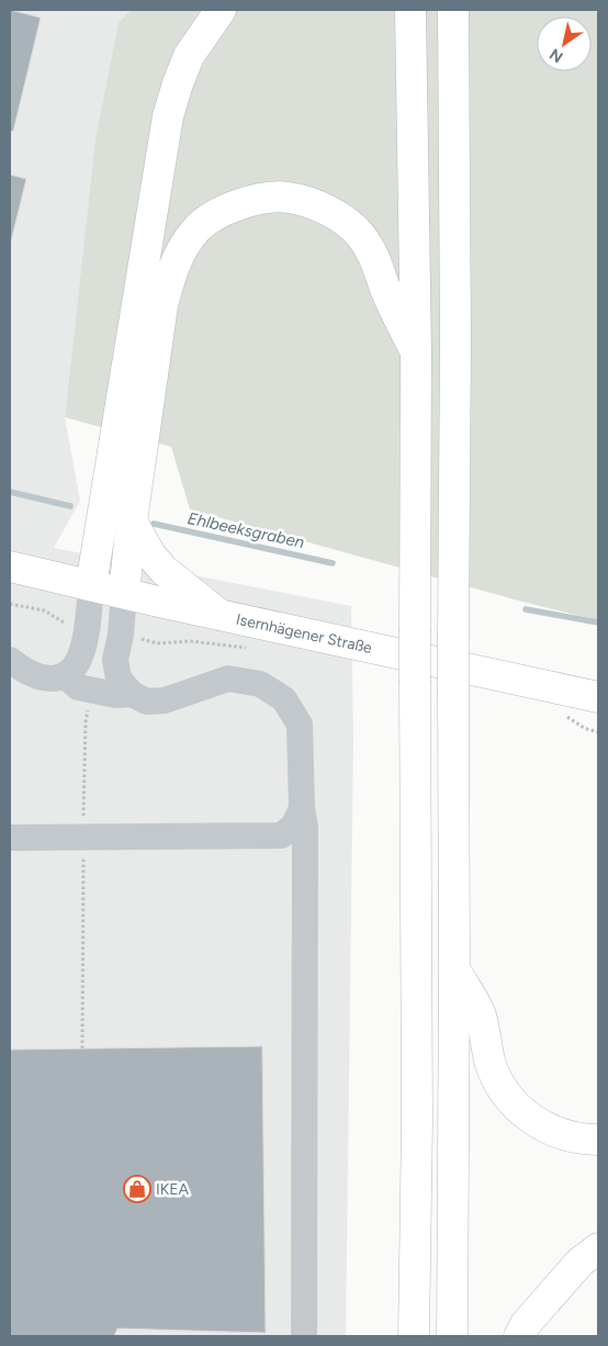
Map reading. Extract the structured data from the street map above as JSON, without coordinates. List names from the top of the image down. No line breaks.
{"streets":{"main road":["Isernhägener Straße"]},"water":["Ehlbeeksgraben"],"places":{"shop":["IKEA"]},"north":"bottom left"}
